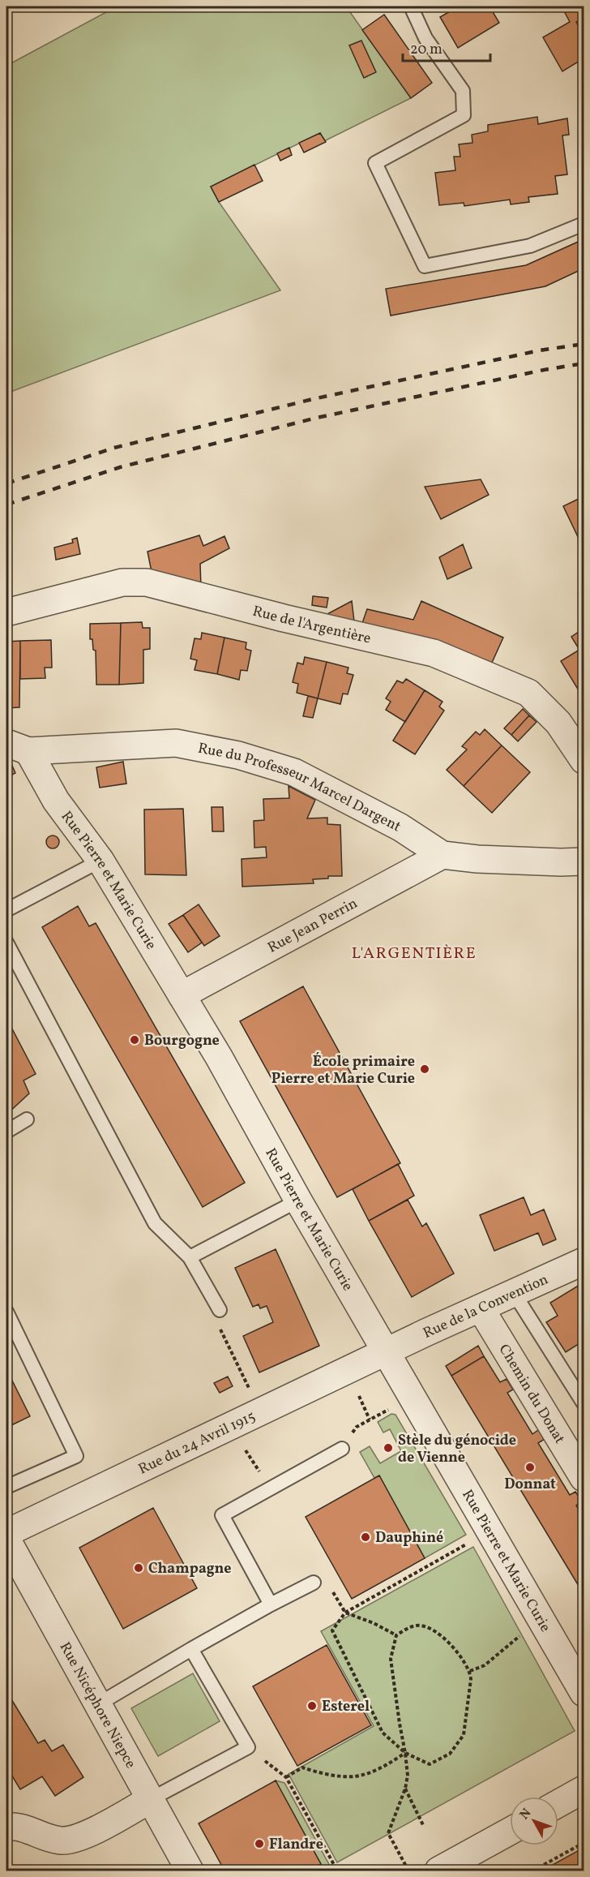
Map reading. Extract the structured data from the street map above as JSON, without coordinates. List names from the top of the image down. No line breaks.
{"streets":{"street":["Rue de l'Argentière","Rue du Professeur Marcel Dargent","Rue Pierre et Marie Curie","Rue Jean Perrin","Rue de la Convention","Chemin du Donat","Rue du 24 Avril 1915","Rue Nicéphore Niepce"]},"crossings":[["Rue du Professeur Marcel Dargent","Rue Pierre et Marie Curie"],["Rue du Professeur Marcel Dargent","Rue Jean Perrin"],["Rue Pierre et Marie Curie","Rue Jean Perrin"],["Rue Pierre et Marie Curie","Rue de la Convention"],["Rue Pierre et Marie Curie","Rue du 24 Avril 1915"],["Rue de la Convention","Chemin du Donat"],["Rue de la Convention","Rue du 24 Avril 1915"]],"districts":["L'ARGENTIÈRE"],"places":["Bourgogne","École primaire Pierre et Marie Curie","Stèle du génocide de Vienne","Donnat","Dauphiné","Champagne","Esterel","Flandre"],"scale_bar":"20 m","north":"top left"}
